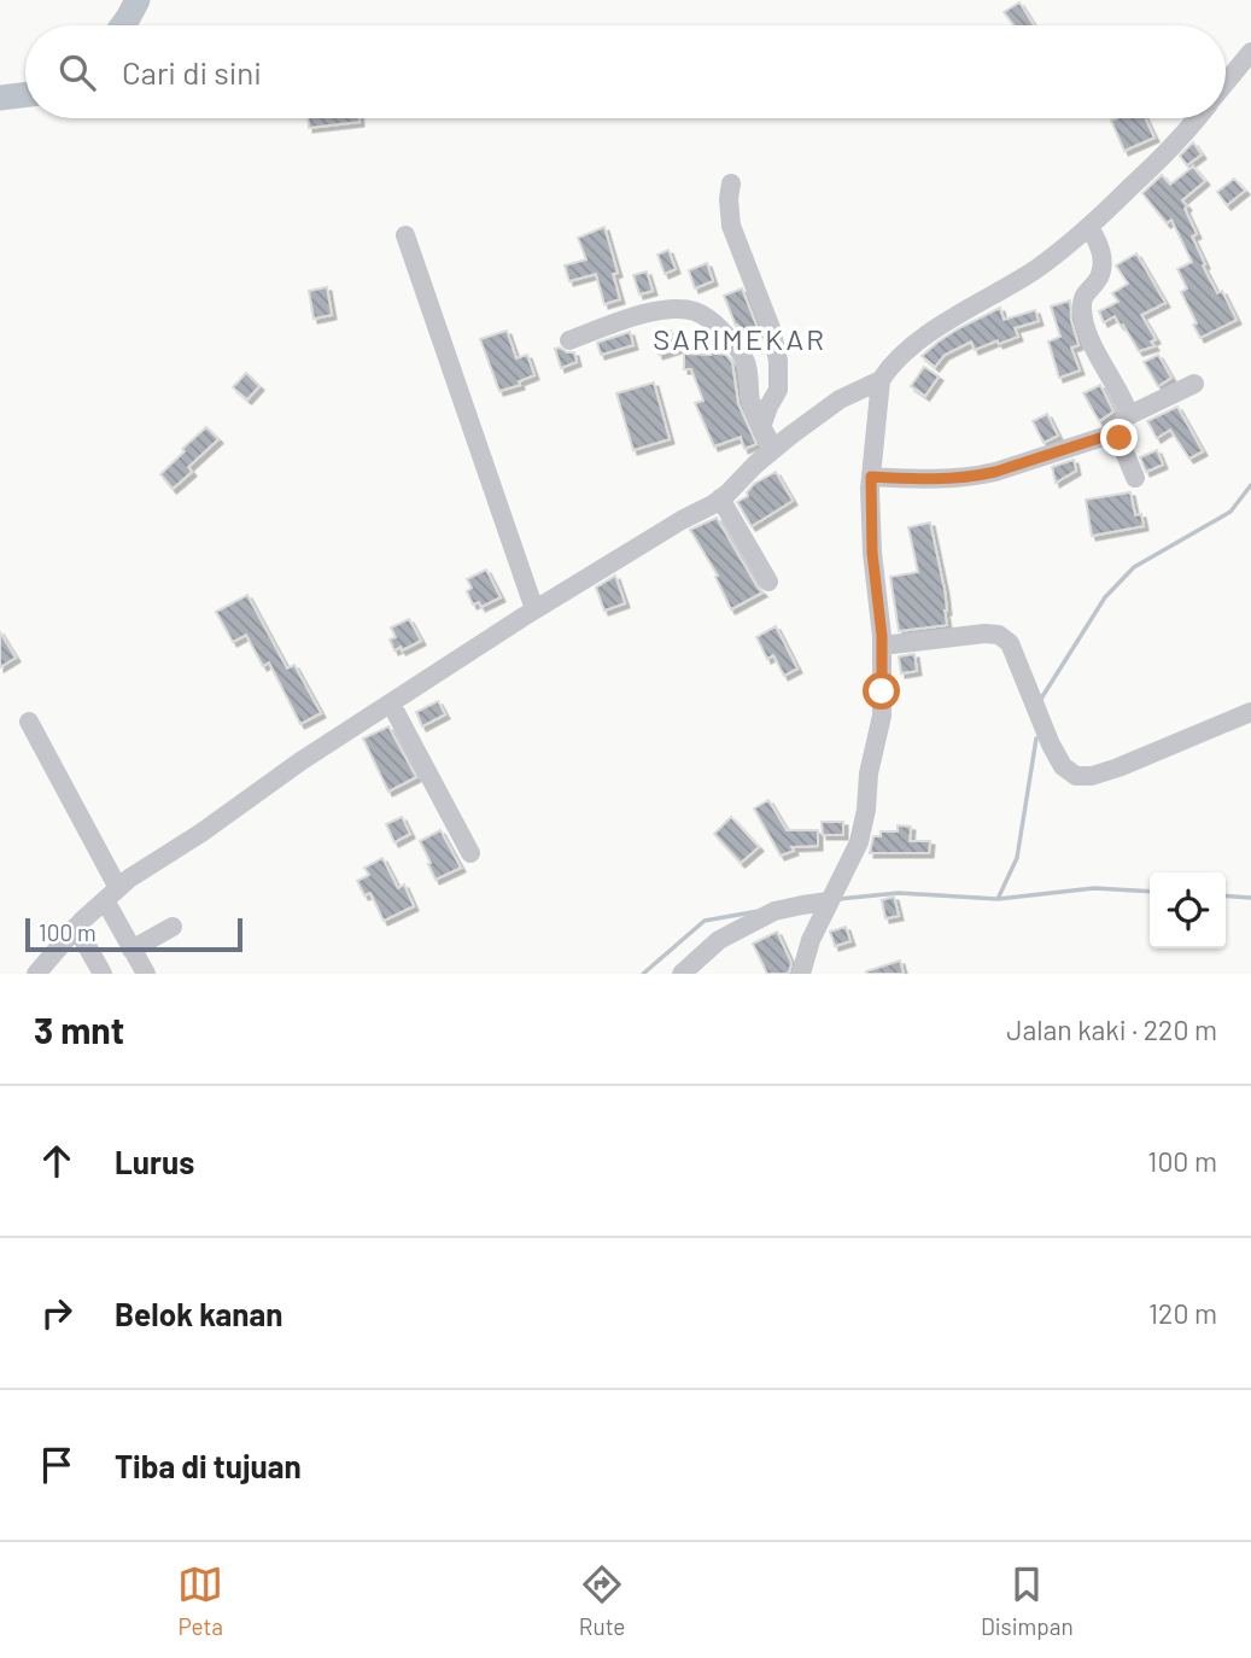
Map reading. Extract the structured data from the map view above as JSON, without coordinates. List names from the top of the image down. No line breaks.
{"districts":["SARIMEKAR"],"scale_bar":"100 m","page":{"search":"Cari di sini","scale":"100 m","heading":["3 mnt","Jalan kaki · 220 m"],"list":[["Lurus","100 m"],["Belok kanan","120 m"],"Tiba di tujuan"],"nav":["Peta","Rute","Disimpan"]}}
